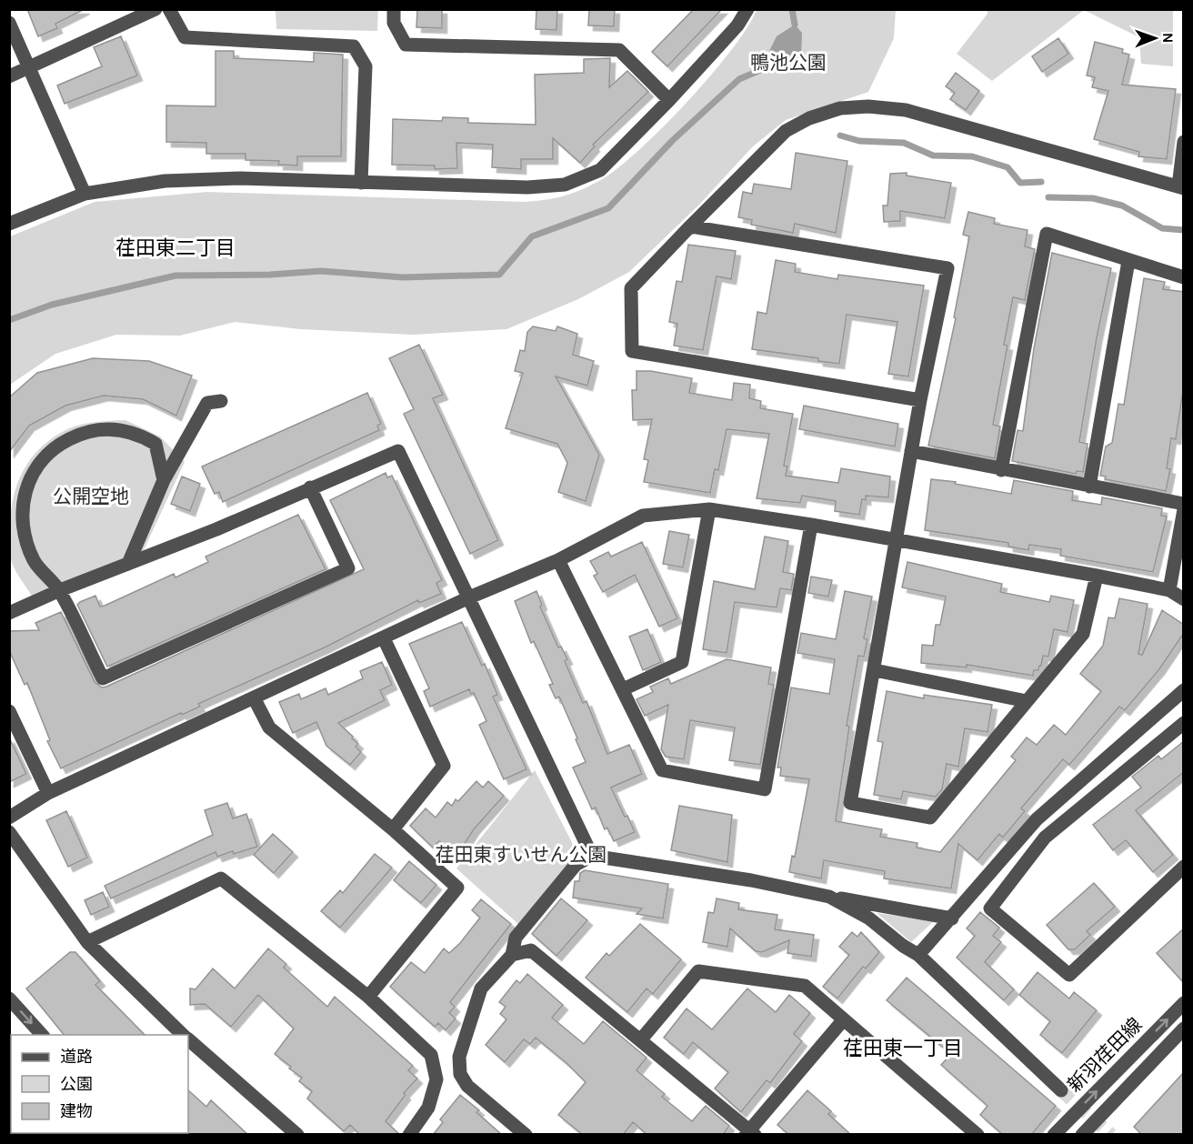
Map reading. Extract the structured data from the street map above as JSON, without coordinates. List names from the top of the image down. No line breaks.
{"streets":{"street":["新羽荏田線"]},"districts":["荏田東二丁目","荏田東一丁目"],"parks":["鴨池公園","公開空地","荏田東すいせん公園"],"legend":["道路","公園","建物"],"north":"right"}
